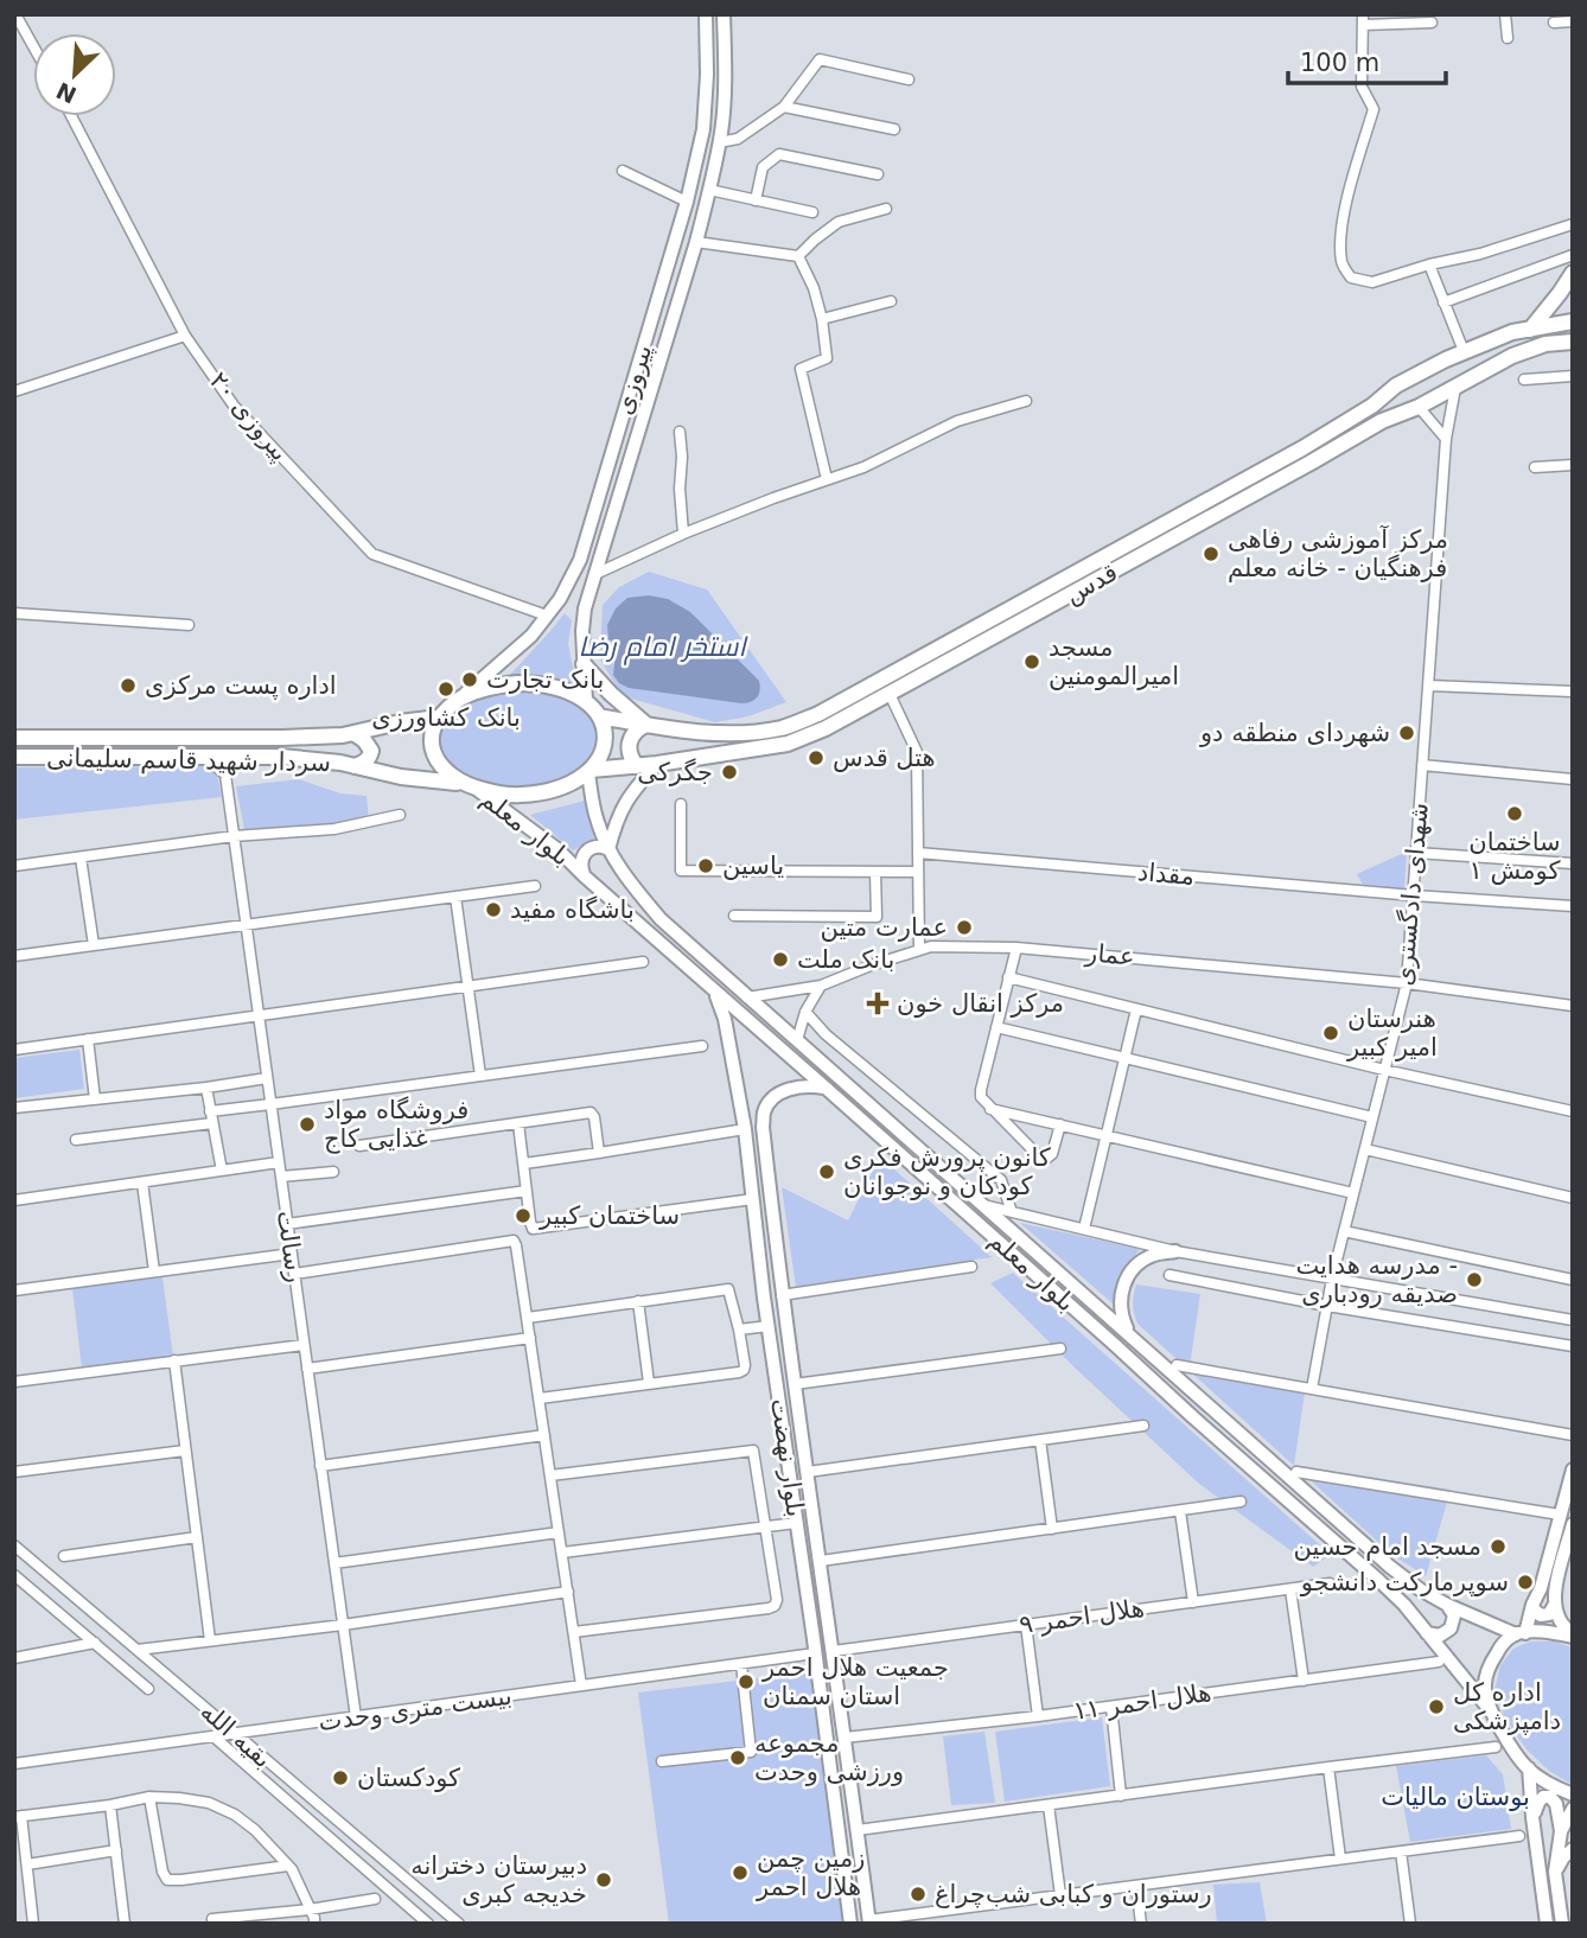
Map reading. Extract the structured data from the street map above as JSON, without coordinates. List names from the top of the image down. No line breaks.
{"streets":{"main road":["پیروزی","قدس","سردار شهید قاسم سلیمانی","بلوار معلم","بلوار نهضت"],"street":["پیروزی ۲۰","مقداد","شهدای دادگستری","عمار","رسالت","هلال احمر ۹","هلال احمر ۱۱","بیست متری وحدت","بقیه الله"]},"crossings":[["پیروزی","پیروزی ۲۰"],["پیروزی","قدس"],["پیروزی","سردار شهید قاسم سلیمانی"],["پیروزی","بلوار معلم"],["قدس","سردار شهید قاسم سلیمانی"],["قدس","بلوار معلم"],["قدس","شهدای دادگستری"],["سردار شهید قاسم سلیمانی","بلوار معلم"],["بلوار معلم","عمار"],["بلوار معلم","بلوار نهضت"],["مقداد","شهدای دادگستری"],["شهدای دادگستری","عمار"],["رسالت","بیست متری وحدت"],["بلوار نهضت","هلال احمر ۹"],["بلوار نهضت","هلال احمر ۱۱"],["بلوار نهضت","بیست متری وحدت"],["بیست متری وحدت","بقیه الله"]],"water":["استخر امام رضا"],"parks":["بوستان مالیات"],"places":{"other":["مرکز آموزشی رفاهی فرهنگیان - خانه معلم","مسجد امیرالمومنین","بانک تجارت","اداره پست مرکزی","بانک کشاورزی","شهردای منطقه دو","هتل قدس","جگرکی","ساختمان کومش ۱","یاسین","باشگاه مفید","عمارت متین","بانک ملت","هنرستان امیر کبیر","فروشگاه مواد غذایی کاج","کانون پرورش فکری کودکان و نوجوانان","ساختمان کبیر","مدرسه هدایت - صدیقه رودباری","مسجد امام حسین","سوپرمارکت دانشجو","جمعیت هلال احمر استان سمنان","اداره کل دامپزشکی","مجموعه ورزشی وحدت","کودکستان","زمین چمن هلال احمر","دبیرستان دخترانه خدیجه کبری","رستوران و کبابی شب‌چراغ"],"health":["مرکز انقال خون"]},"scale_bar":"100 m","north":"bottom left"}
